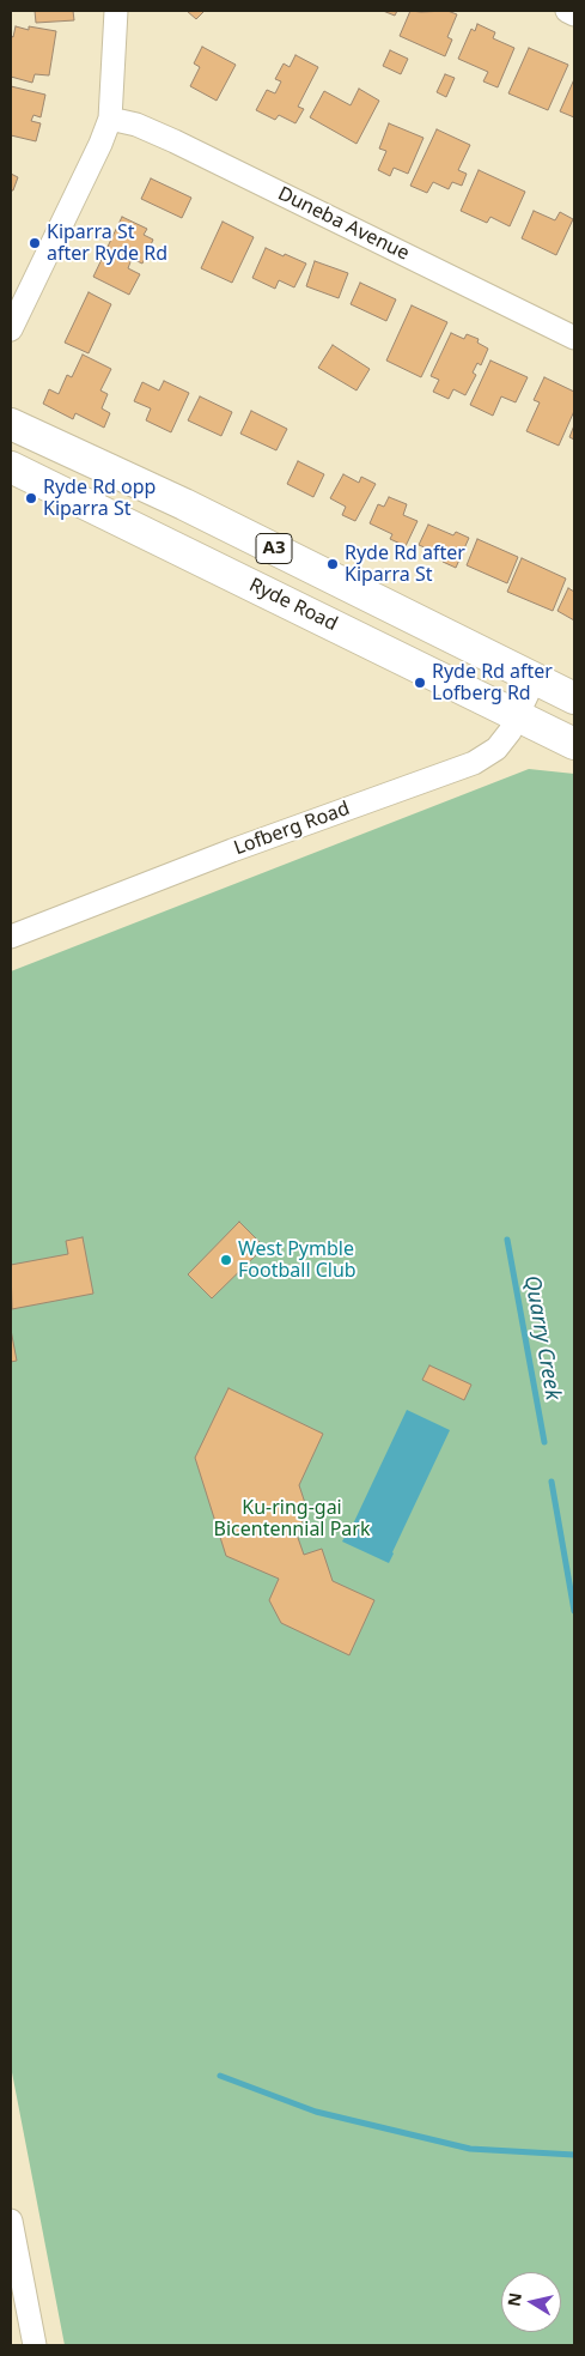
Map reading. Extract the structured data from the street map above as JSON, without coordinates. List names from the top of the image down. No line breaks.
{"streets":{"highway":["A3","Ryde Road"],"street":["Duneba Avenue","Lofberg Road"]},"crossings":[["A3","Lofberg Road"],["Ryde Road","Lofberg Road"]],"water":["Quarry Creek"],"parks":["Ku-ring-gai Bicentennial Park"],"places":["Kiparra St after Ryde Rd","Ryde Rd opp Kiparra St","Ryde Rd after Kiparra St","Ryde Rd after Lofberg Rd","West Pymble Football Club"],"north":"left"}
